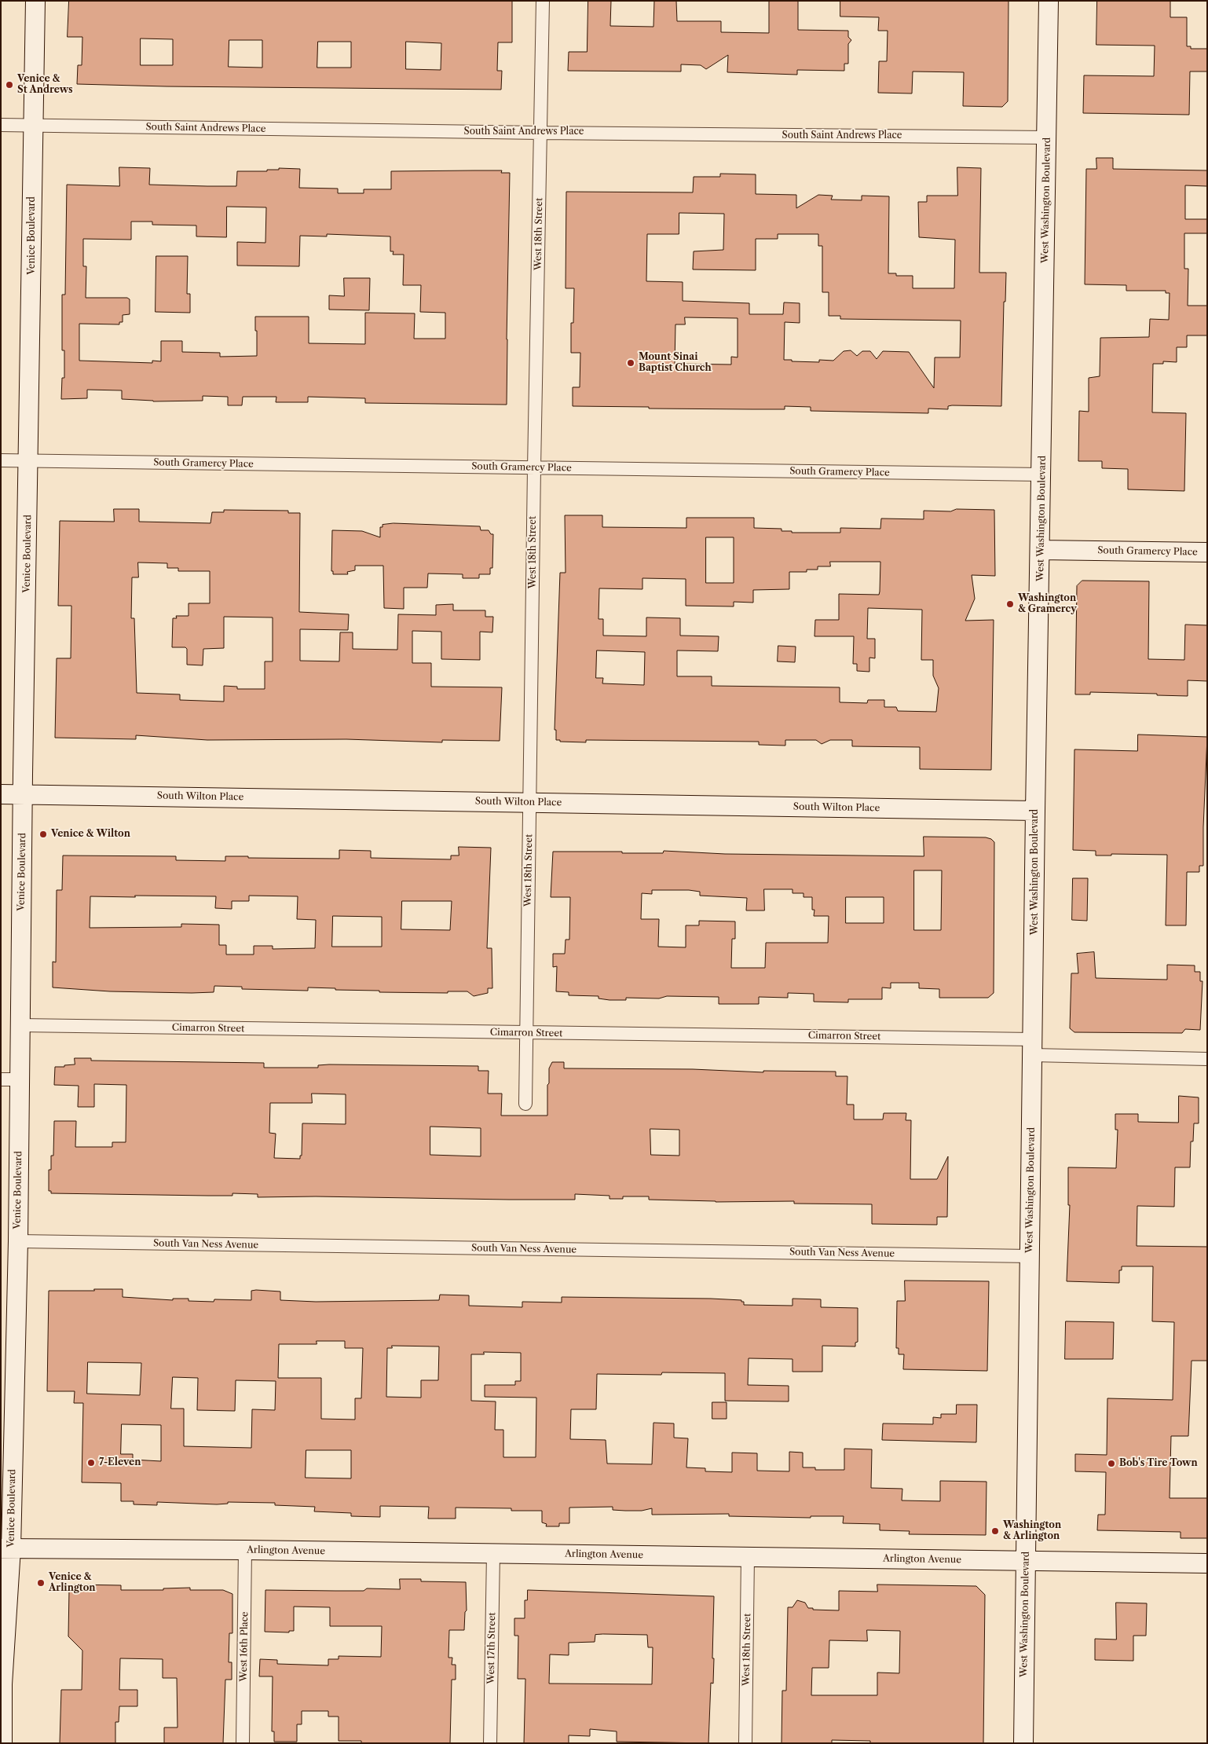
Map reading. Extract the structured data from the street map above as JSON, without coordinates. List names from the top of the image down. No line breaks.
{"streets":{"main road":["West Washington Boulevard","Venice Boulevard","South Gramercy Place","South Wilton Place","Arlington Avenue"],"street":["South Saint Andrews Place","West 18th Street","Cimarron Street","South Van Ness Avenue","West 16th Place","West 17th Street"]},"crossings":[["South Saint Andrews Place","West Washington Boulevard"],["South Saint Andrews Place","West 18th Street"],["South Saint Andrews Place","Venice Boulevard"],["West Washington Boulevard","South Gramercy Place"],["West Washington Boulevard","South Wilton Place"],["West Washington Boulevard","Cimarron Street"],["West Washington Boulevard","South Van Ness Avenue"],["West Washington Boulevard","Arlington Avenue"],["West 18th Street","South Gramercy Place"],["West 18th Street","South Wilton Place"],["West 18th Street","Cimarron Street"],["West 18th Street","Arlington Avenue"],["Venice Boulevard","South Gramercy Place"],["Venice Boulevard","South Wilton Place"],["Venice Boulevard","Cimarron Street"],["Venice Boulevard","South Van Ness Avenue"],["Venice Boulevard","Arlington Avenue"],["Arlington Avenue","West 16th Place"],["Arlington Avenue","West 17th Street"]],"places":["Venice & St Andrews","Mount Sinai Baptist Church","Washington & Gramercy","Venice & Wilton","7-Eleven","Bob's Tire Town","Washington & Arlington","Venice & Arlington"]}
